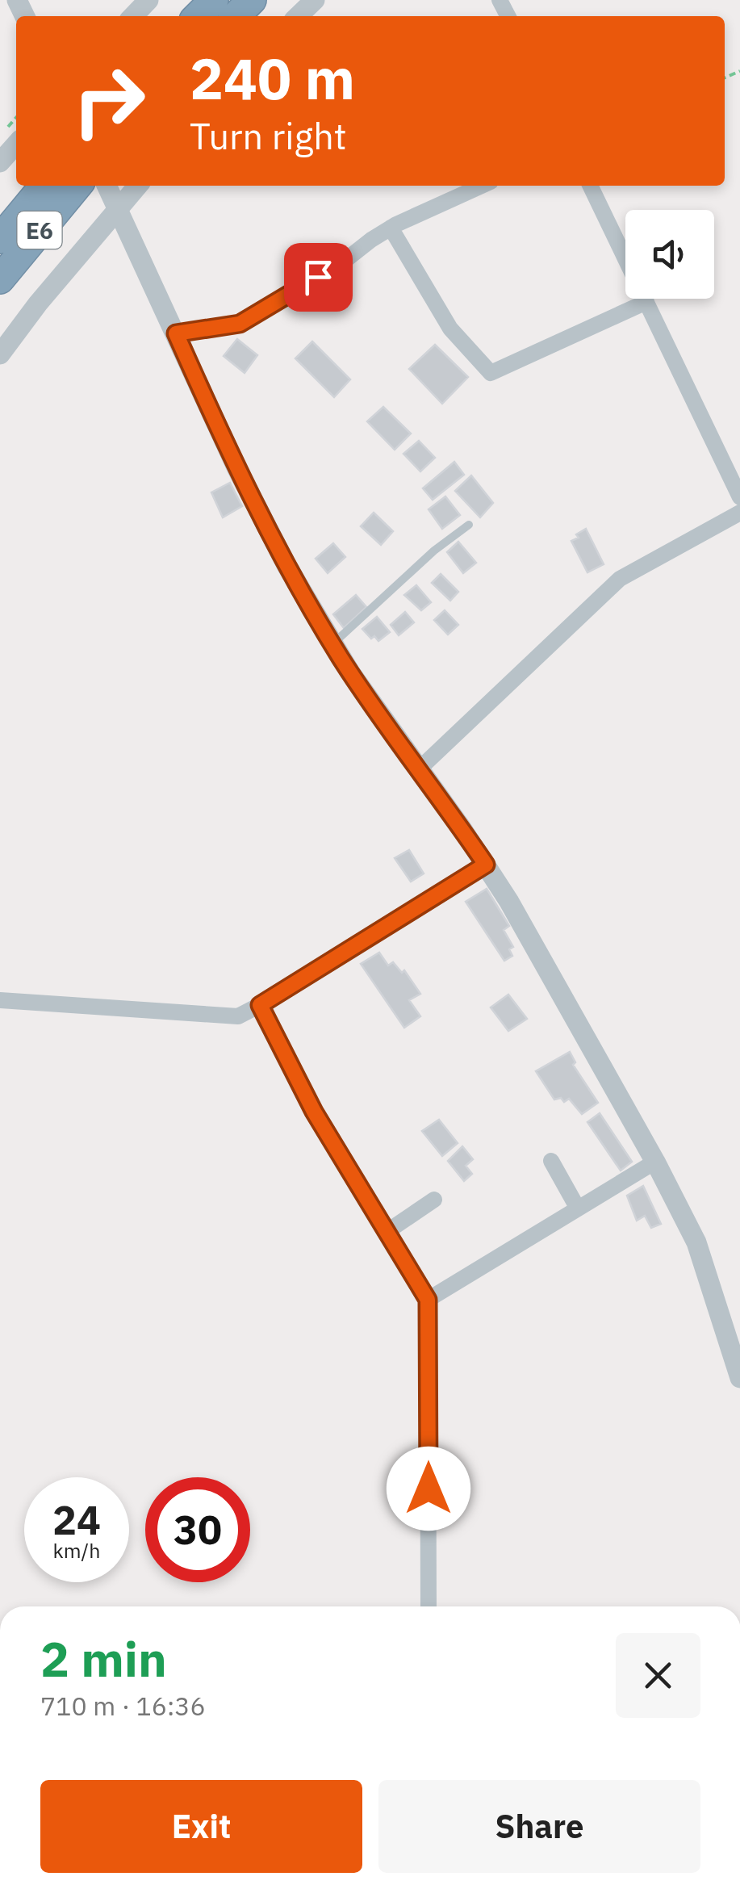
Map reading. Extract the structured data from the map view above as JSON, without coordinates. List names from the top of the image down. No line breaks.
{"streets":{"highway":["E6"]},"page":{"turn":["240 m","Turn right"],"speed":"24 km/h","limit":"30","heading":["2 min","710 m · 16:36"],"buttons":["Exit","Share"]}}
